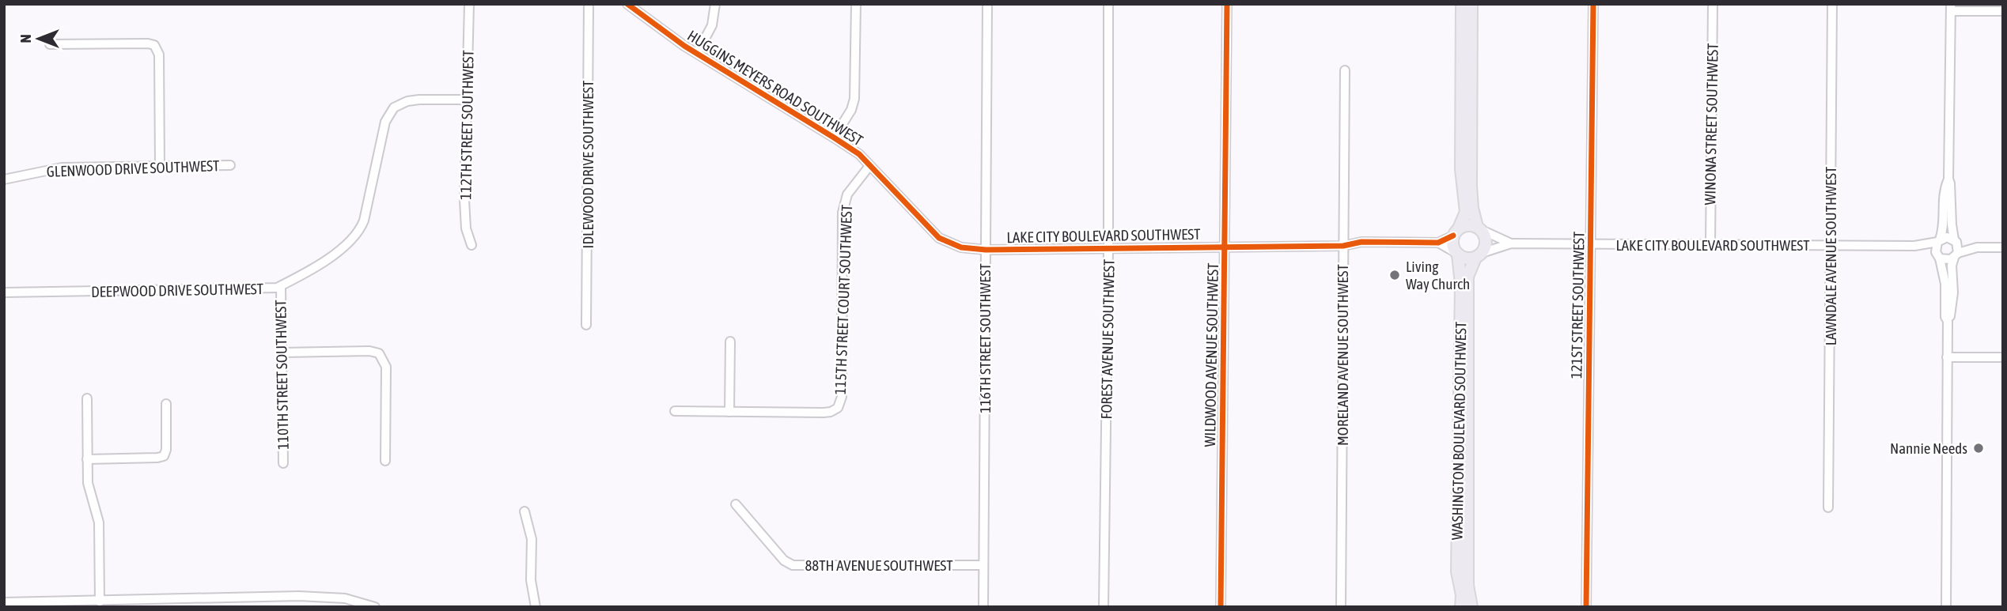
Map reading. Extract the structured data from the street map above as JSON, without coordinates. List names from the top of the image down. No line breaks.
{"streets":{"main road":["WASHINGTON BOULEVARD SOUTHWEST"],"street":["HUGGINS MEYERS ROAD SOUTHWEST","WINONA STREET SOUTHWEST","112TH STREET SOUTHWEST","IDLEWOOD DRIVE SOUTHWEST","GLENWOOD DRIVE SOUTHWEST","LAKE CITY BOULEVARD SOUTHWEST","LAWNDALE AVENUE SOUTHWEST","DEEPWOOD DRIVE SOUTHWEST","115TH STREET COURT SOUTHWEST","121ST STREET SOUTHWEST","116TH STREET SOUTHWEST","FOREST AVENUE SOUTHWEST","WILDWOOD AVENUE SOUTHWEST","MORELAND AVENUE SOUTHWEST","110TH STREET SOUTHWEST","88TH AVENUE SOUTHWEST"]},"crossings":[["HUGGINS MEYERS ROAD SOUTHWEST","LAKE CITY BOULEVARD SOUTHWEST"],["HUGGINS MEYERS ROAD SOUTHWEST","115TH STREET COURT SOUTHWEST"],["WINONA STREET SOUTHWEST","LAKE CITY BOULEVARD SOUTHWEST"],["112TH STREET SOUTHWEST","DEEPWOOD DRIVE SOUTHWEST"],["LAKE CITY BOULEVARD SOUTHWEST","LAWNDALE AVENUE SOUTHWEST"],["LAKE CITY BOULEVARD SOUTHWEST","121ST STREET SOUTHWEST"],["LAKE CITY BOULEVARD SOUTHWEST","116TH STREET SOUTHWEST"],["LAKE CITY BOULEVARD SOUTHWEST","FOREST AVENUE SOUTHWEST"],["LAKE CITY BOULEVARD SOUTHWEST","WILDWOOD AVENUE SOUTHWEST"],["LAKE CITY BOULEVARD SOUTHWEST","MORELAND AVENUE SOUTHWEST"],["LAKE CITY BOULEVARD SOUTHWEST","WASHINGTON BOULEVARD SOUTHWEST"],["DEEPWOOD DRIVE SOUTHWEST","110TH STREET SOUTHWEST"],["116TH STREET SOUTHWEST","88TH AVENUE SOUTHWEST"]],"places":["Living Way Church","Nannie Needs"],"north":"left"}
